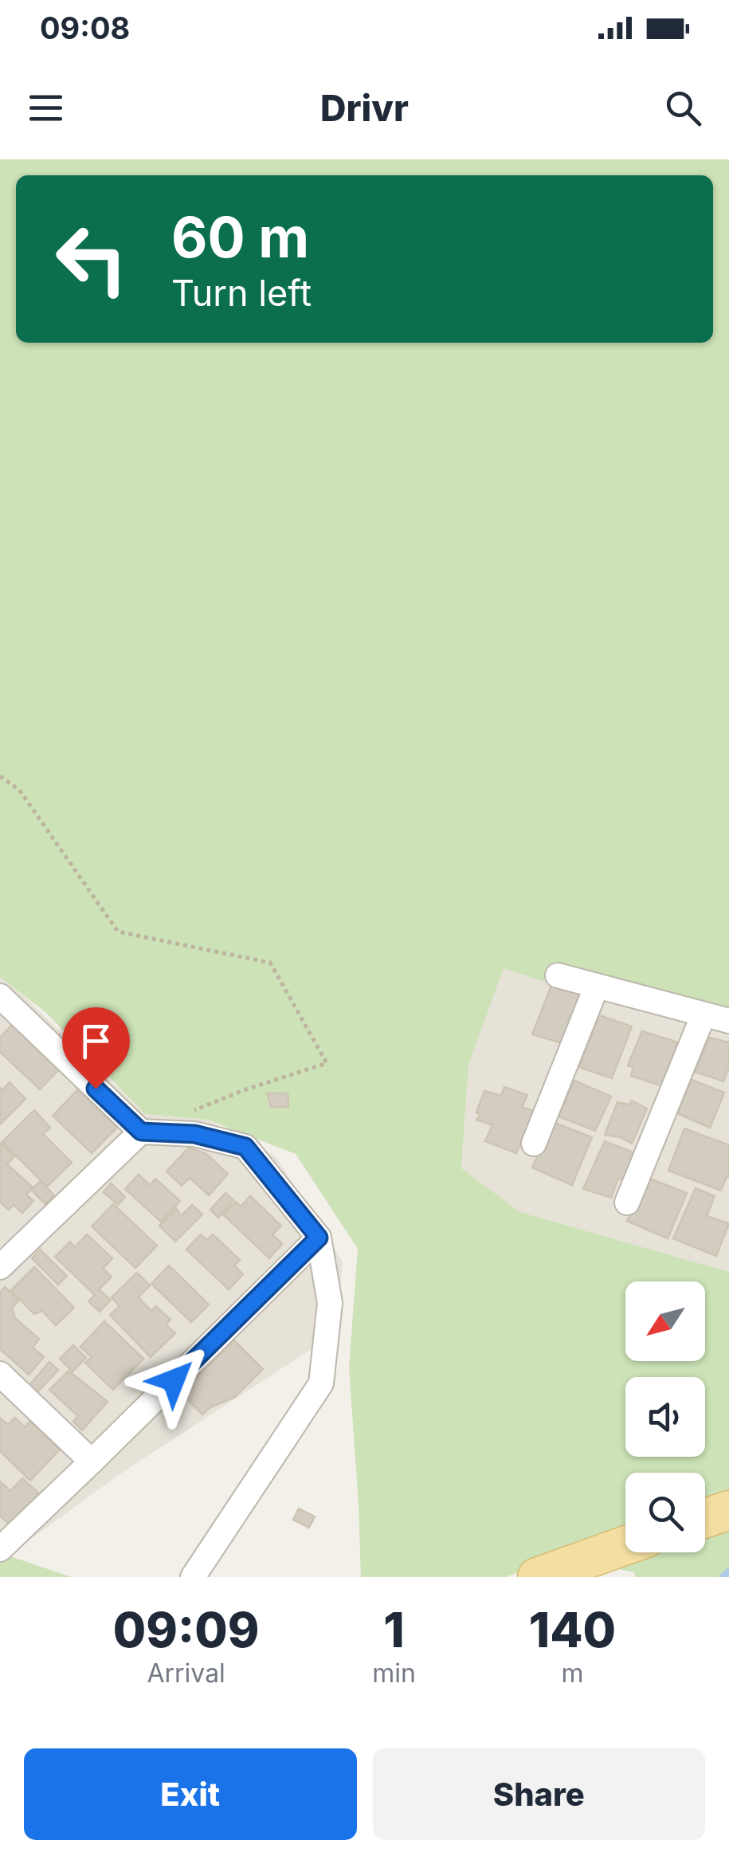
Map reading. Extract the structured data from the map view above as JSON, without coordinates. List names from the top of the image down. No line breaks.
{"north":"bottom left","page":{"status":"09:08","header":"Drivr","turn":["60 m","Turn left"],"eta":["09:09","Arrival","1","min","140","m"],"buttons":["Exit","Share"]}}
